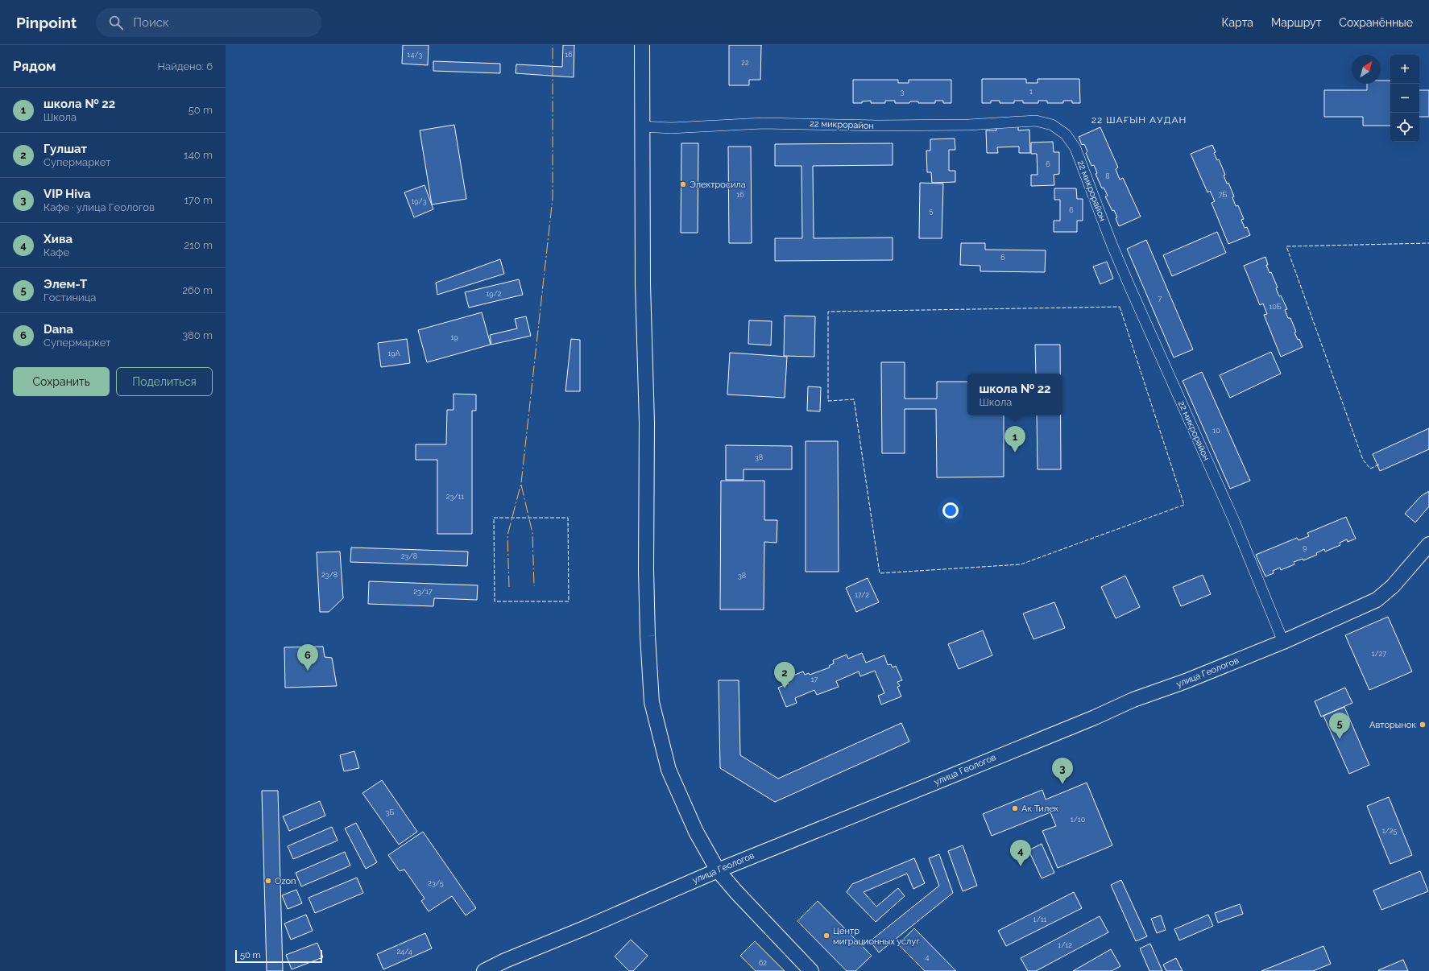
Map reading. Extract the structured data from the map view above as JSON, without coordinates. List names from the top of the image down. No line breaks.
{"streets":{"street":["22 микрорайон","улица Геологов"]},"crossings":[["22 микрорайон","улица Геологов"]],"districts":["22 ШАҒЫН АУДАН"],"places":["Электросила","Авторынок","Ак Тилек","Ozon","Центр миграционных услуг"],"house_numbers":["14/3","16","22","3","1","6","8","16","7Б","19/3","6","5","6","19/2","7","10Б","19","19А","10","38","23/11","9","23/8","23/8","38","23/17","17/2","1/27","17","3Б","1/10","1/25","23/5","1/11","1/12","24/4","4","62"],"scale_bar":"50 m","north":"top right","page":{"header":"Pinpoint","search":"Поиск","nav":["Карта","Маршрут","Сохранённые"],"heading":["Рядом","Найдено: 6"],"map_buttons":["+","−"],"list":[{"mark":"1","name":"школа № 22","note":"Школа","value":"50 m"},{"mark":"2","name":"Гулшат","note":"Супермаркет","value":"140 m"},{"mark":"3","name":"VIP Hiva","note":"Кафе · улица Геологов","value":"170 m"},{"mark":"4","name":"Хива","note":"Кафе","value":"210 m"},{"mark":"5","name":"Элем-Т","note":"Гостиница","value":"260 m"},{"mark":"6","name":"Dana","note":"Супермаркет","value":"380 m"}],"buttons":["Сохранить","Поделиться"],"popup":["школа № 22","Школа"],"pins":["1","6","2","5","3","4"],"scale":"50 m"}}
